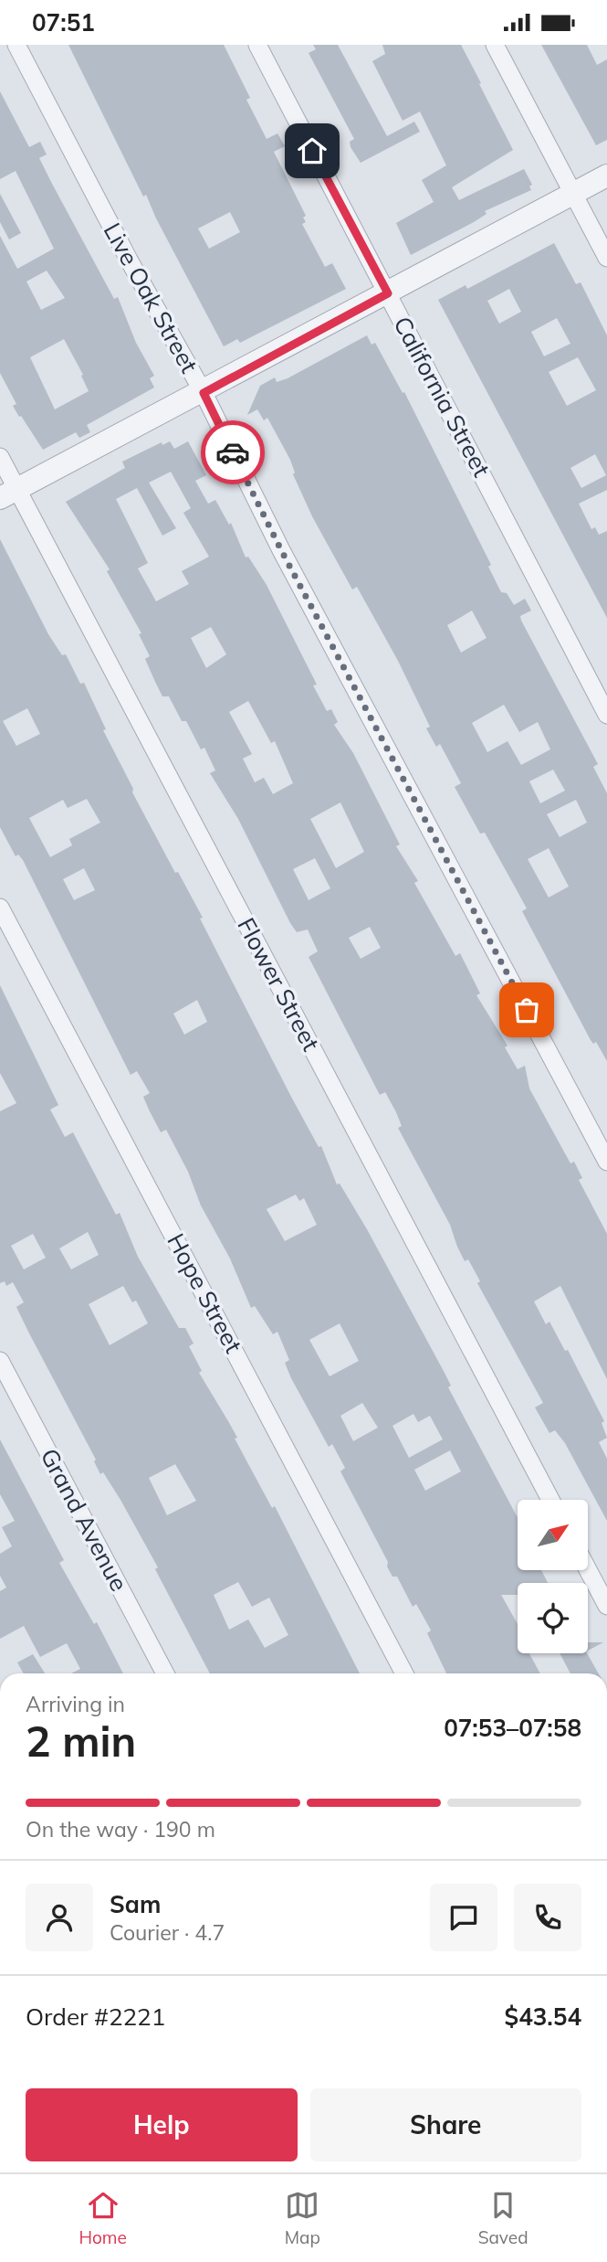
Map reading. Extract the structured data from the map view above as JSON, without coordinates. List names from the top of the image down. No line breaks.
{"streets":{"street":["Live Oak Street","California Street","Flower Street","Hope Street","Grand Avenue"]},"north":"top right","page":{"status":"07:51","heading":["2 min","Arriving in","07:53–07:58"],"panel":["Sam","Courier · 4.7","Order #2221","$43.54"],"bar":"On the way · 190 m","buttons":["Help","Share"],"tabs":["Home","Map","Saved"]}}
